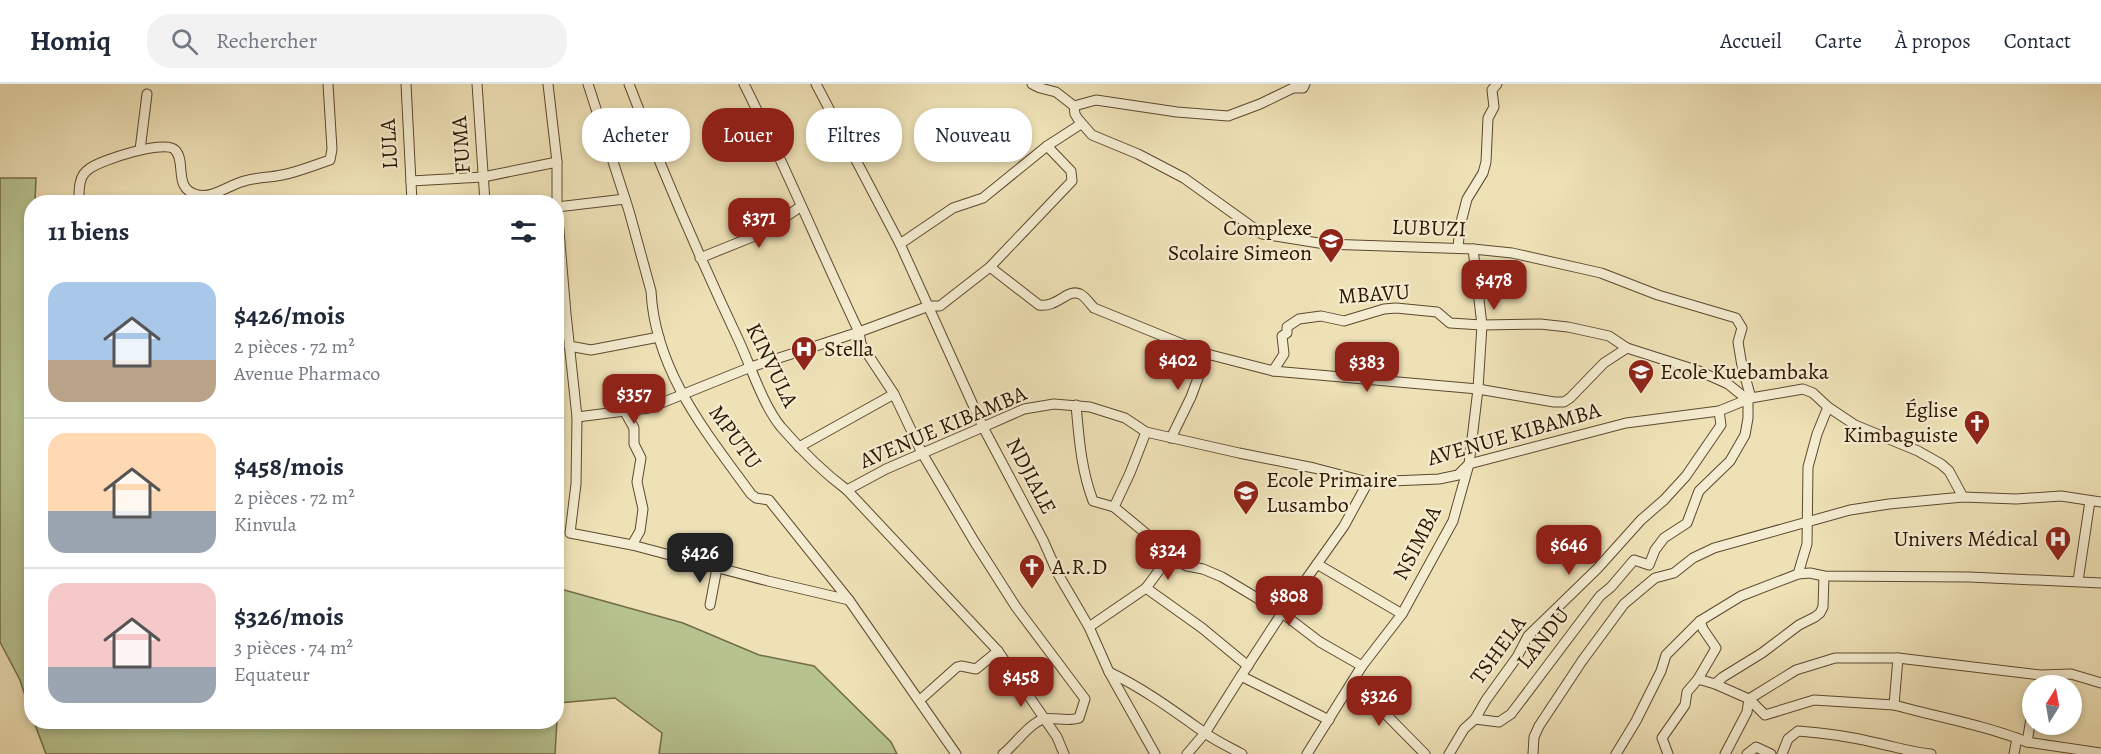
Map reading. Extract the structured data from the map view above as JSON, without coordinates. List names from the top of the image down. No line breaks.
{"streets":{"street":["LULA","FUMA","LUBUZI","MBAVU","KINVULA","AVENUE KIBAMBA","MPUTU","NDJIALE","NSIMBA","LANDU","TSHELA"]},"crossings":[["LUBUZI","MBAVU"],["LUBUZI","AVENUE KIBAMBA"],["LUBUZI","NSIMBA"],["LUBUZI","LANDU"],["MBAVU","AVENUE KIBAMBA"],["MBAVU","NSIMBA"],["MBAVU","LANDU"],["KINVULA","AVENUE KIBAMBA"],["AVENUE KIBAMBA","NDJIALE"],["AVENUE KIBAMBA","NSIMBA"],["AVENUE KIBAMBA","LANDU"],["AVENUE KIBAMBA","TSHELA"],["LANDU","TSHELA"]],"places":{"school or university":["Complexe Scolaire Simeon","Ecole Kuebambaka","Ecole Primaire Lusambo"],"hospital":["Stella","Univers Médical"],"church":["Église Kimbaguiste","A.R.D"]},"north":"top","page":{"header":"Homiq","search":"Rechercher","nav":["Accueil","Carte","À propos","Contact"],"chip":["Acheter","Louer","Filtres","Nouveau"],"heading":"11 biens","price":["$371","$478","$402","$383","$357","$646","$324","$426","$808","$458","$326"],"list":[{"name":"$426/mois","note":"2 pièces · 72 m² · Avenue Pharmaco"},{"name":"$458/mois","note":"2 pièces · 72 m² · Kinvula"},{"name":"$326/mois","note":"3 pièces · 74 m² · Equateur"}]}}
